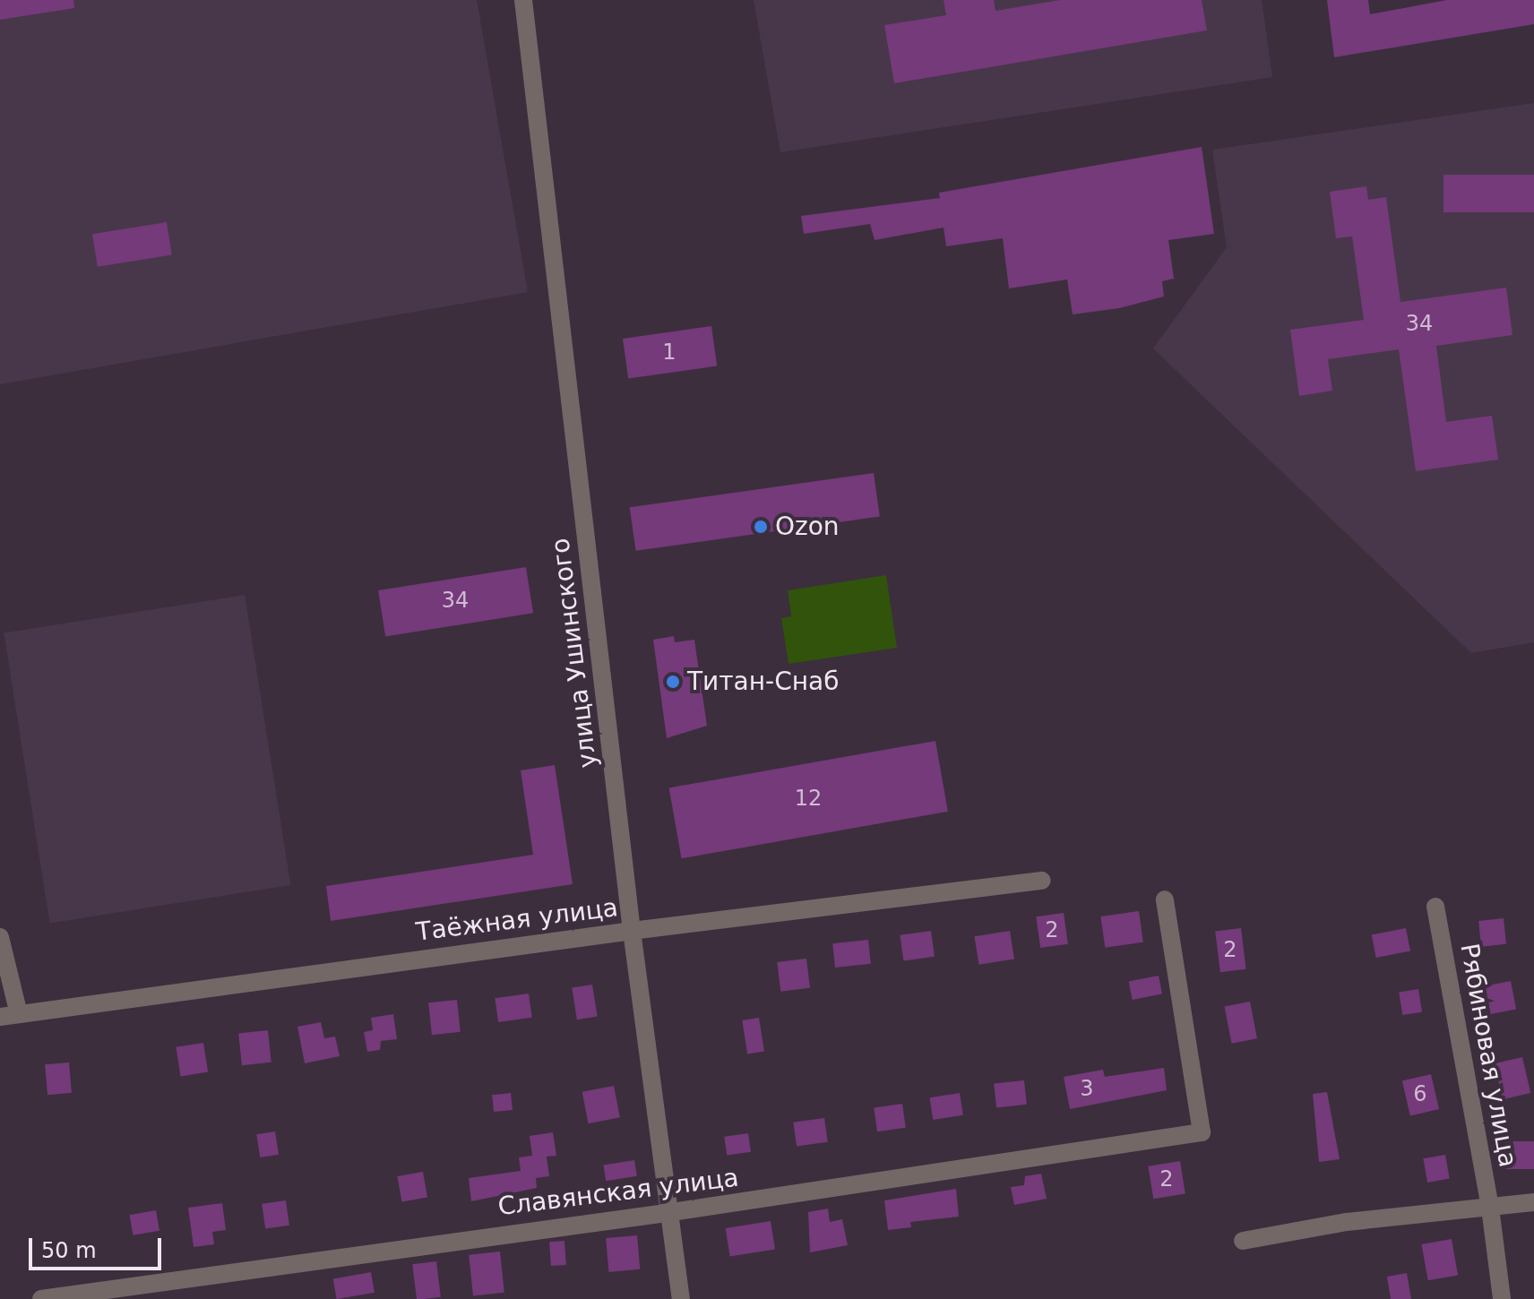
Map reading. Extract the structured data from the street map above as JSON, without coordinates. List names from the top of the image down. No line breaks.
{"streets":{"street":["улица Ушинского","Таёжная улица","Рябиновая улица","Славянская улица"]},"crossings":[["улица Ушинского","Таёжная улица"],["улица Ушинского","Славянская улица"]],"places":["Ozon","Титан-Снаб"],"house_numbers":["34","1","34","12","2","2","3","6","2"],"scale_bar":"50 m"}
